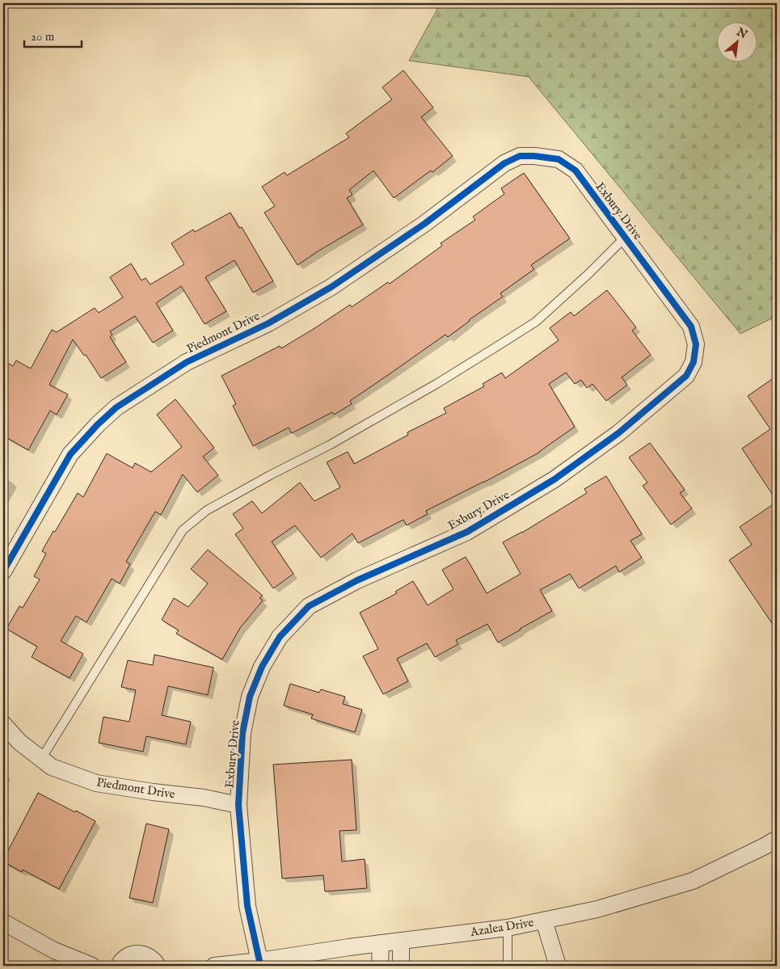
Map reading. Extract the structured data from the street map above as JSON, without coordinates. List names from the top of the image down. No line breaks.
{"streets":{"street":["Exbury Drive","Piedmont Drive","Azalea Drive"]},"crossings":[["Exbury Drive","Piedmont Drive"],["Exbury Drive","Azalea Drive"]],"scale_bar":"20 m","north":"top right"}
